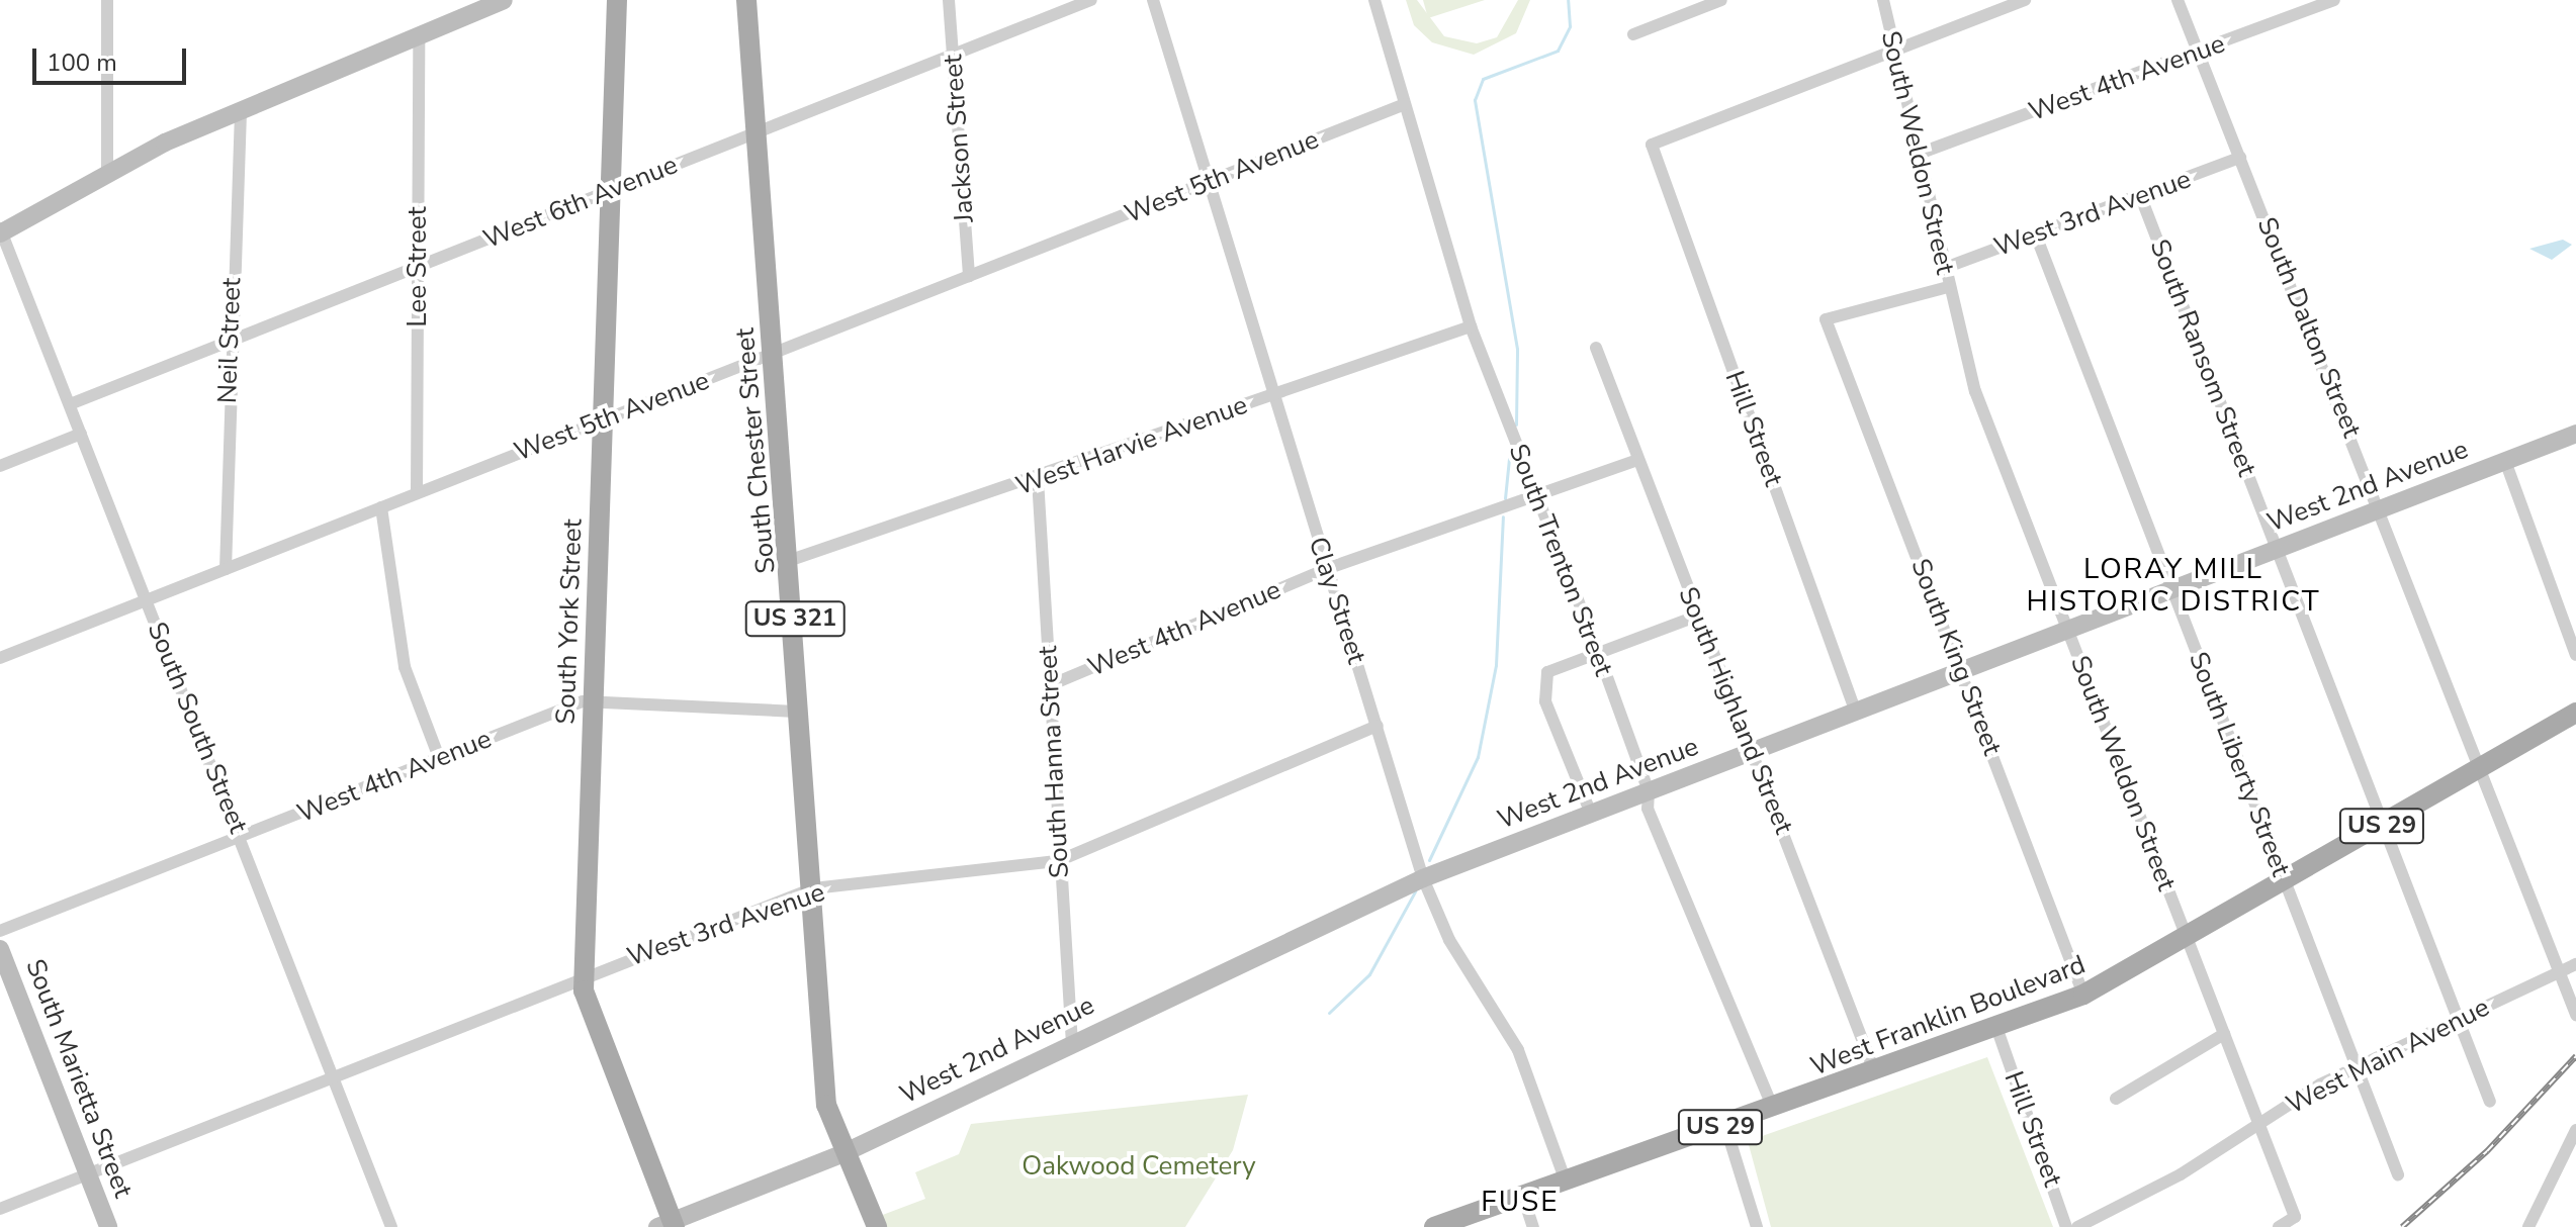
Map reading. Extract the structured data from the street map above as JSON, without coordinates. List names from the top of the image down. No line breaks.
{"streets":{"main road":["South Chester Street","US 321","South York Street","US 29","West Franklin Boulevard"],"street":["West 4th Avenue","Jackson Street","South Weldon Street","West 5th Avenue","West 6th Avenue","West 3rd Avenue","Lee Street","South Dalton Street","Neil Street","South Ransom Street","Hill Street","West Harvie Avenue","West 2nd Avenue","South Trenton Street","Clay Street","South King Street","South Highland Street","South South Street","South Hanna Street","South Liberty Street","West Main Avenue","South Marietta Street"]},"crossings":[["West 4th Avenue","South Weldon Street"],["West 4th Avenue","South Dalton Street"],["West 4th Avenue","South Chester Street"],["West 4th Avenue","South Trenton Street"],["West 4th Avenue","Clay Street"],["West 4th Avenue","South York Street"],["West 4th Avenue","South Highland Street"],["West 4th Avenue","South South Street"],["West 4th Avenue","South Hanna Street"],["Jackson Street","West 5th Avenue"],["Jackson Street","West 6th Avenue"],["South Weldon Street","West 3rd Avenue"],["South Weldon Street","Hill Street"],["South Weldon Street","West 2nd Avenue"],["South Weldon Street","South King Street"],["South Weldon Street","West Franklin Boulevard"],["South Weldon Street","West Main Avenue"],["West 5th Avenue","Lee Street"],["West 5th Avenue","Neil Street"],["West 5th Avenue","South Chester Street"],["West 5th Avenue","South Trenton Street"],["West 5th Avenue","Clay Street"],["West 5th Avenue","South York Street"],["West 5th Avenue","South South Street"],["West 6th Avenue","Lee Street"],["West 6th Avenue","Neil Street"],["West 6th Avenue","South Chester Street"],["West 6th Avenue","South York Street"],["West 6th Avenue","South South Street"],["West 3rd Avenue","South Dalton Street"],["West 3rd Avenue","South Ransom Street"],["West 3rd Avenue","South Chester Street"],["West 3rd Avenue","Clay Street"],["West 3rd Avenue","South York Street"],["West 3rd Avenue","South South Street"],["West 3rd Avenue","South Hanna Street"],["West 3rd Avenue","South Liberty Street"],["West 3rd Avenue","South Marietta Street"],["South Dalton Street","West 2nd Avenue"],["South Dalton Street","West Franklin Boulevard"],["South Dalton Street","West Main Avenue"],["South Ransom Street","West 2nd Avenue"],["South Ransom Street","West Franklin Boulevard"],["South Ransom Street","West Main Avenue"],["Hill Street","West 2nd Avenue"],["Hill Street","West Franklin Boulevard"],["West Harvie Avenue","South Chester Street"],["West Harvie Avenue","South Trenton Street"],["West Harvie Avenue","Clay Street"],["West Harvie Avenue","South Hanna Street"],["South Chester Street","West 2nd Avenue"],["West 2nd Avenue","South Trenton Street"],["West 2nd Avenue","Clay Street"],["West 2nd Avenue","South York Street"],["West 2nd Avenue","South King Street"],["West 2nd Avenue","South Highland Street"],["West 2nd Avenue","South Hanna Street"],["West 2nd Avenue","South Liberty Street"],["South Trenton Street","West Franklin Boulevard"],["Clay Street","West Franklin Boulevard"],["South King Street","West Franklin Boulevard"],["South Highland Street","West Franklin Boulevard"],["South Liberty Street","West Franklin Boulevard"],["South Liberty Street","West Main Avenue"]],"districts":["LORAY MILL HISTORIC DISTRICT","FUSE"],"parks":["Oakwood Cemetery"],"scale_bar":"100 m"}
